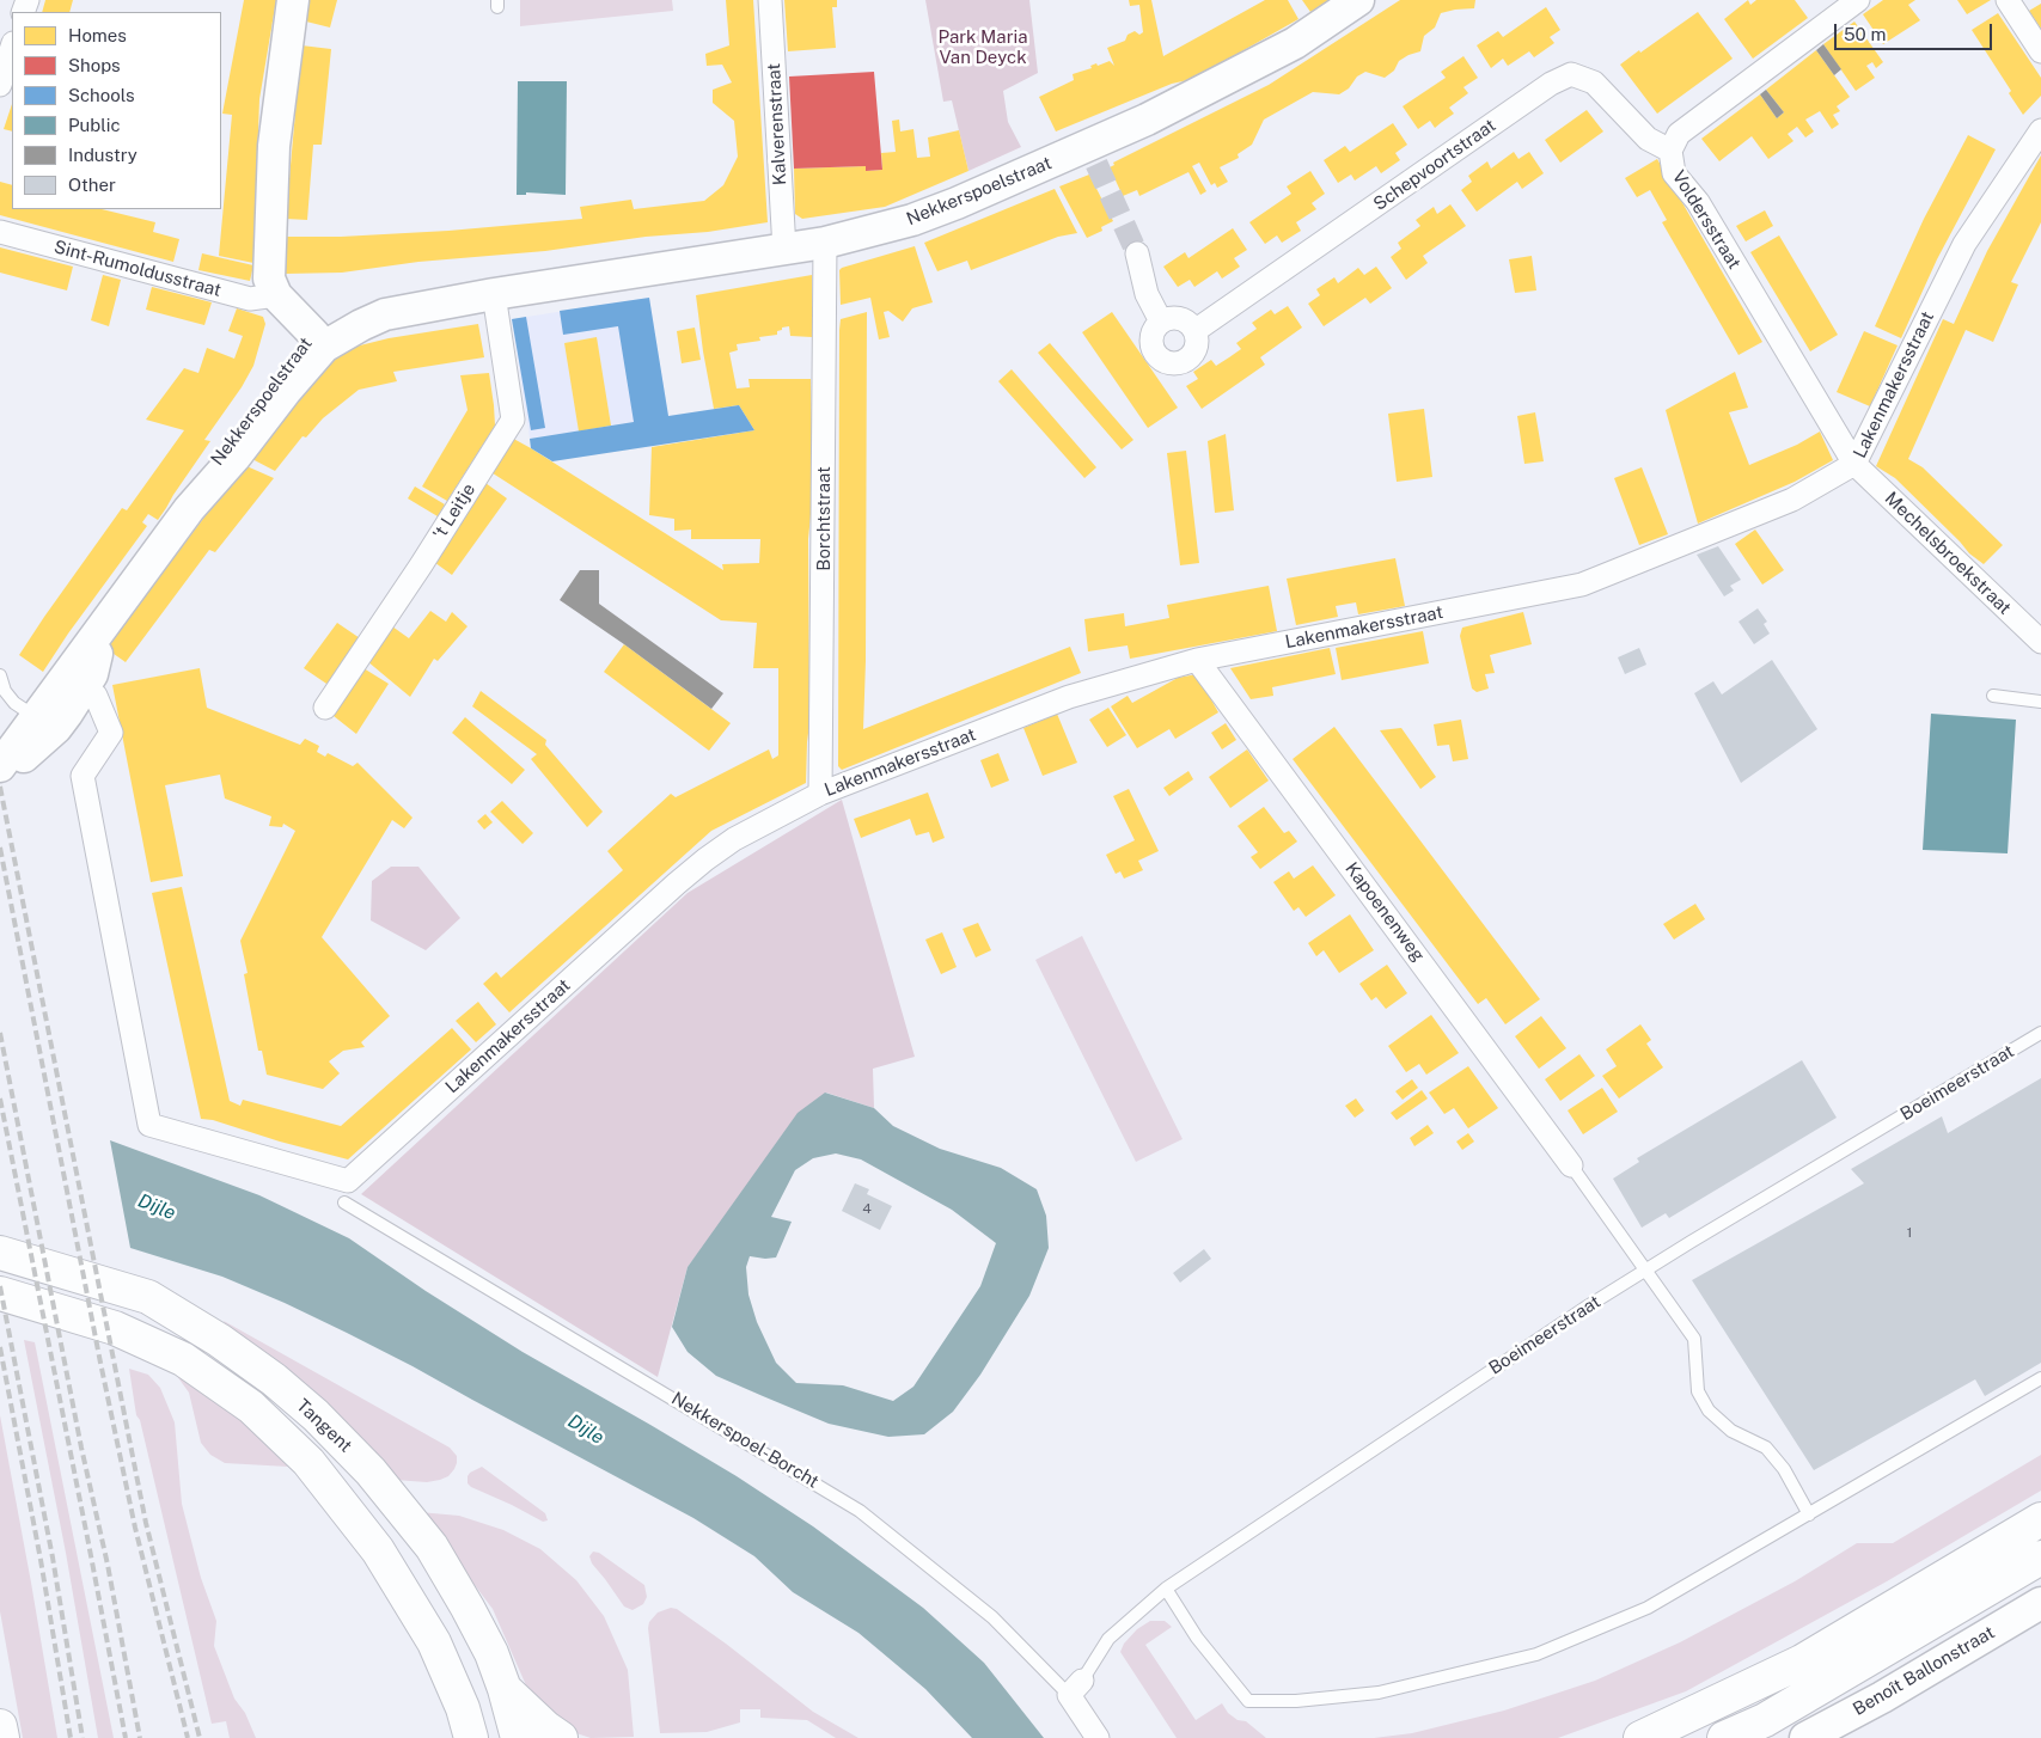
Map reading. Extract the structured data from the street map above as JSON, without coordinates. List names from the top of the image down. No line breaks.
{"streets":{"main road":["Nekkerspoelstraat","Tangent","Benoît Ballonstraat"],"street":["Kalverenstraat","Schepvoortstraat","Voldersstraat","Sint-Rumoldusstraat","Lakenmakersstraat","'t Leitje","Borchtstraat","Mechelsbroekstraat","Kapoenenweg","Nekkerspoel-Borcht"],"lane":["Boeimeerstraat"]},"crossings":[["Kalverenstraat","Nekkerspoelstraat"],["Schepvoortstraat","Voldersstraat"],["Nekkerspoelstraat","Lakenmakersstraat"],["Nekkerspoelstraat","'t Leitje"],["Nekkerspoelstraat","Borchtstraat"],["Voldersstraat","Lakenmakersstraat"],["Voldersstraat","Mechelsbroekstraat"],["Lakenmakersstraat","Borchtstraat"],["Lakenmakersstraat","Mechelsbroekstraat"],["Lakenmakersstraat","Kapoenenweg"],["Boeimeerstraat","Nekkerspoel-Borcht"]],"water":["Dijle"],"parks":["Park Maria Van Deyck"],"house_numbers":["4","1"],"legend":["Homes","Shops","Schools","Public","Industry","Other"],"scale_bar":"50 m"}
